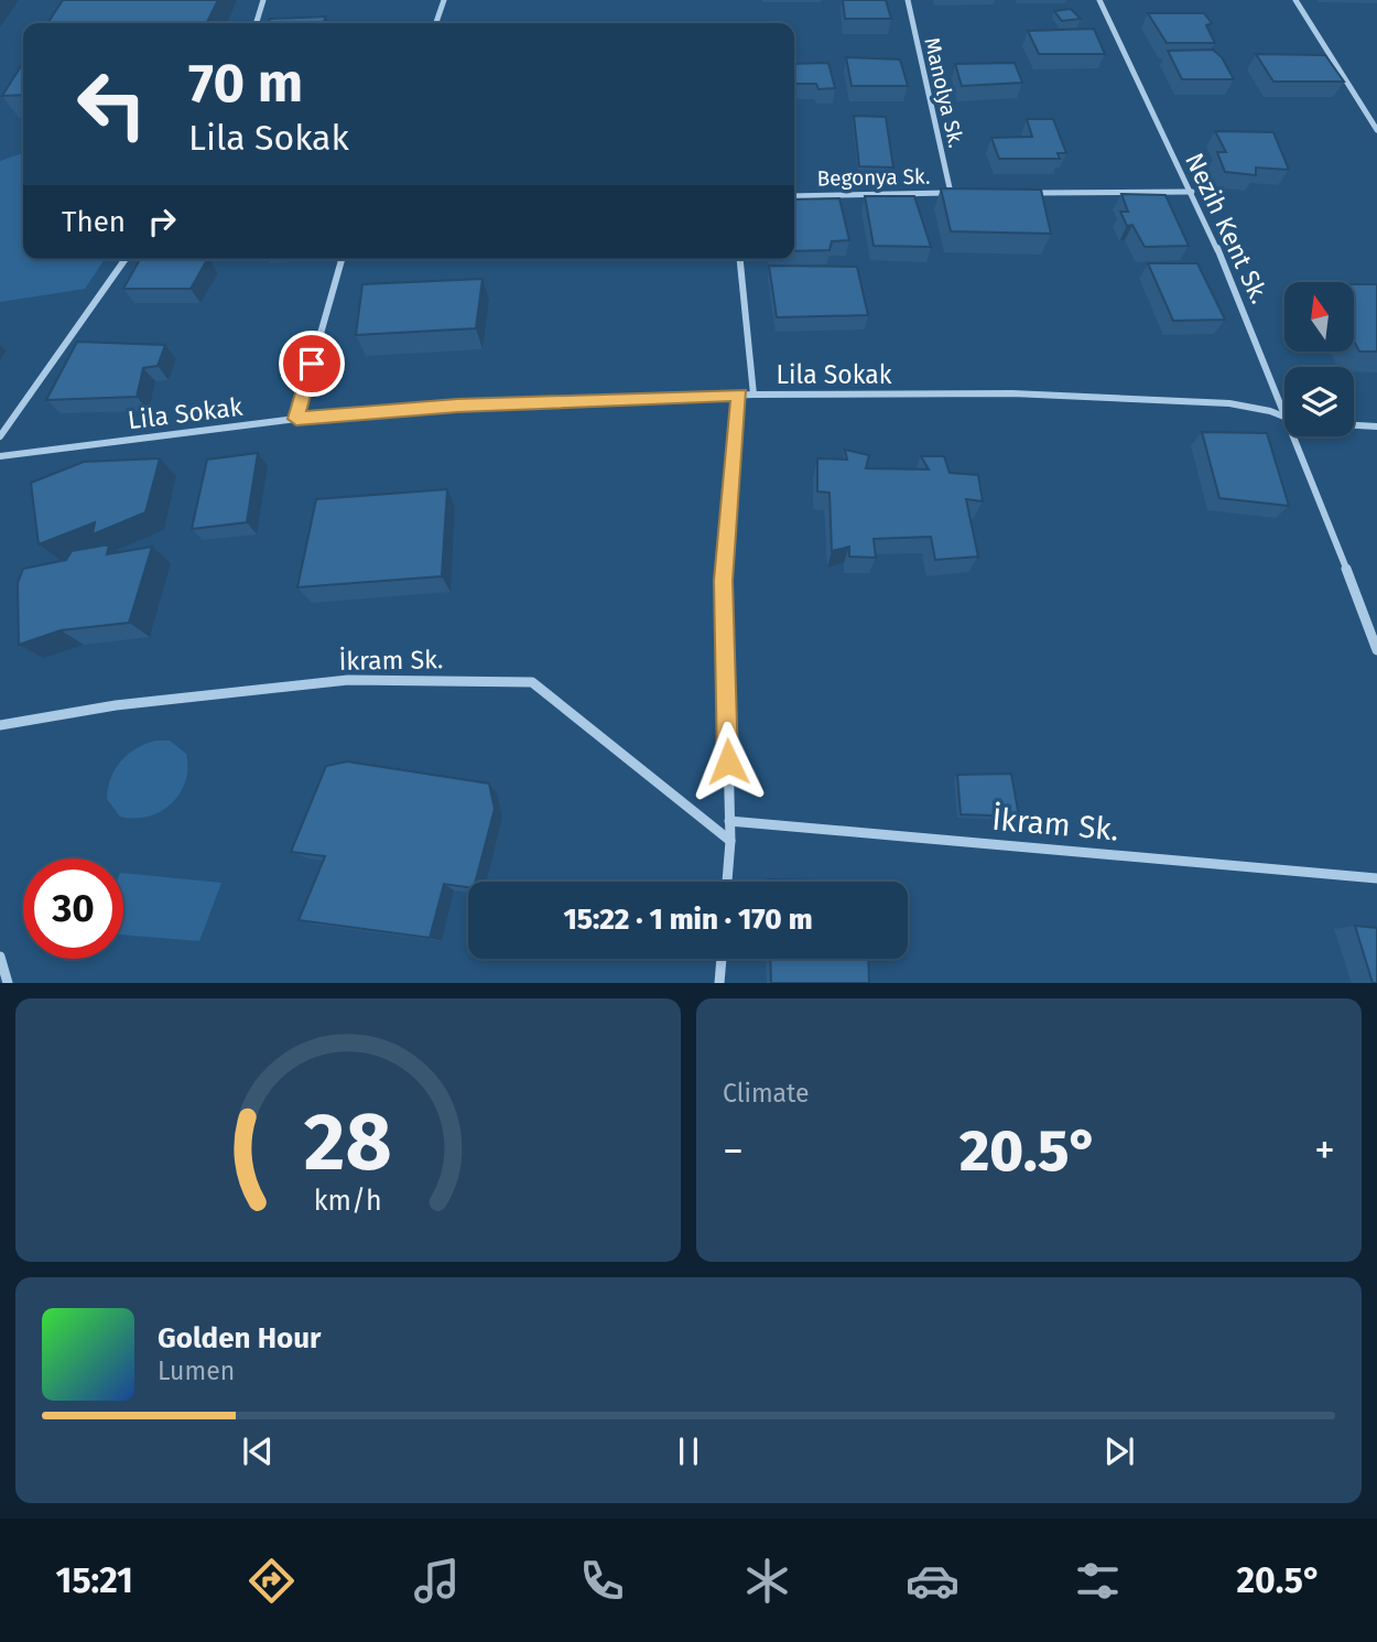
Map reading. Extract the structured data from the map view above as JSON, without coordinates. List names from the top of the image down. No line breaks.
{"streets":{"street":["Manolya Sk.","Begonya Sk.","Nezih Kent Sk.","Lila Sokak","İkram Sk."]},"crossings":[["Manolya Sk.","Begonya Sk."]],"north":"top","page":{"turn":["70 m","Lila Sokak"],"then":"Then","limit":"30","trip":"15:22 · 1 min · 170 m","tile":"Climate","heat":["−","20.5°","+"],"song":["Golden Hour","Lumen"],"tabs":["15:21","20.5°"],"gauge":["28","km/h"]}}
